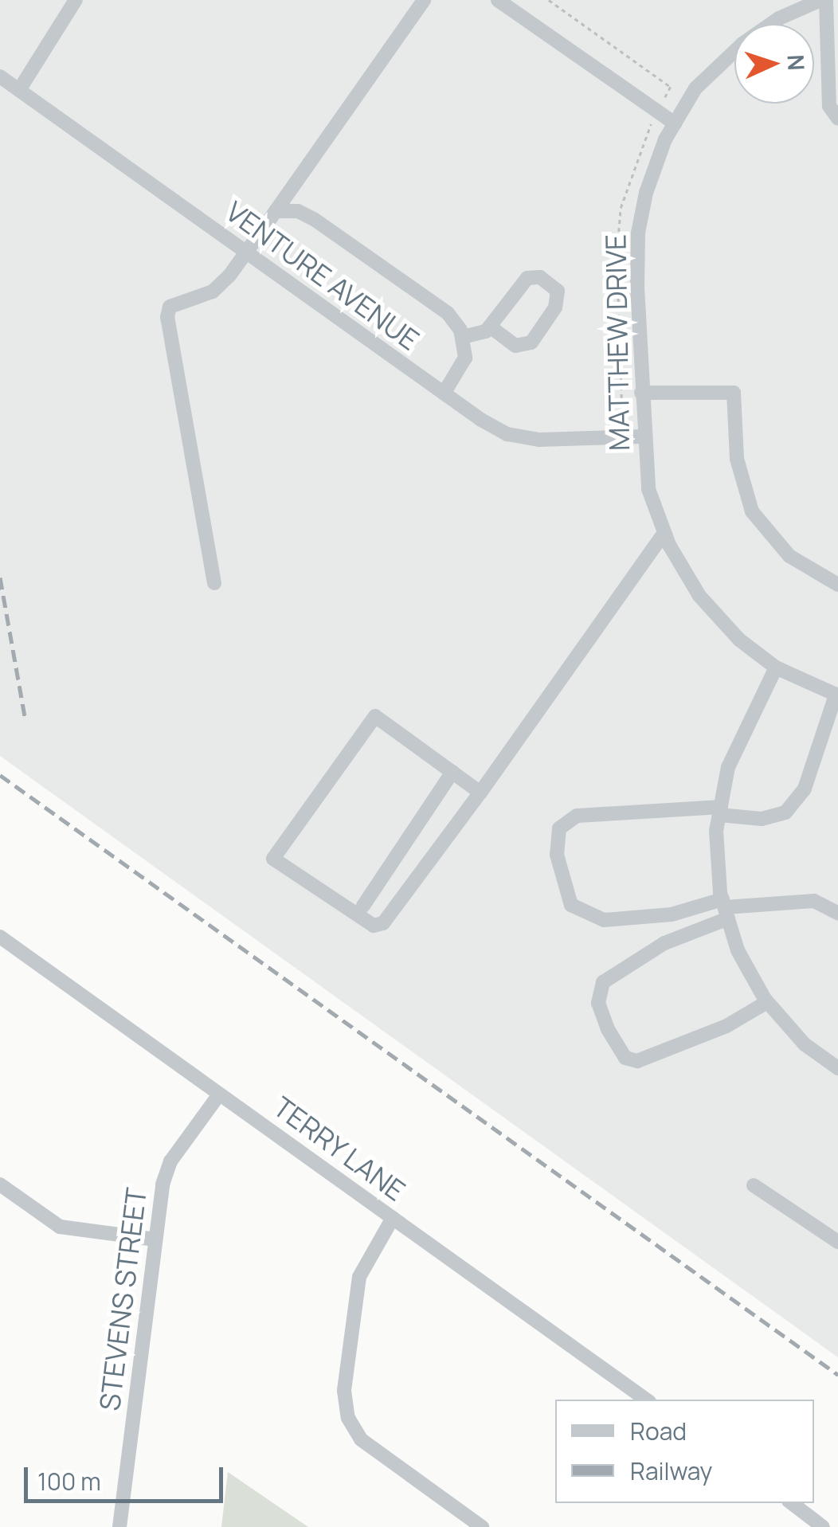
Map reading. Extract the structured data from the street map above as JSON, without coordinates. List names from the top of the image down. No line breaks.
{"streets":{"street":["VENTURE AVENUE","MATTHEW DRIVE","TERRY LANE","STEVENS STREET"]},"crossings":[["VENTURE AVENUE","MATTHEW DRIVE"],["TERRY LANE","STEVENS STREET"]],"legend":["Road","Railway"],"scale_bar":"100 m","north":"right"}
